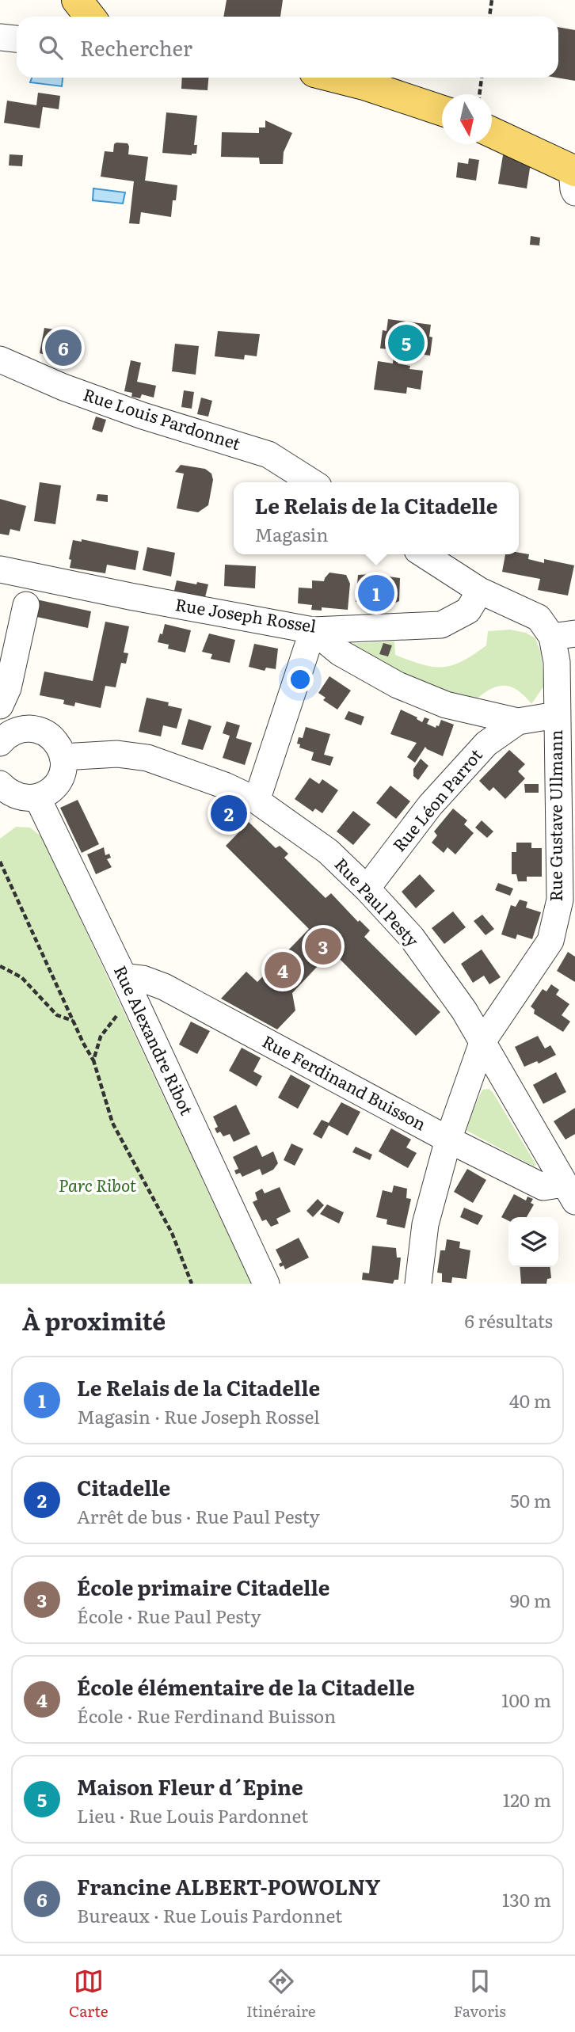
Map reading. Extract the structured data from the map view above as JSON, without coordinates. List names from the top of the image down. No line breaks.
{"streets":{"street":["Rue Louis Pardonnet","Rue Joseph Rossel","Rue Léon Parrot","Rue Gustave Ullmann","Rue Paul Pesty","Rue Alexandre Ribot","Rue Ferdinand Buisson"]},"crossings":[["Rue Joseph Rossel","Rue Léon Parrot"],["Rue Léon Parrot","Rue Gustave Ullmann"],["Rue Léon Parrot","Rue Paul Pesty"],["Rue Gustave Ullmann","Rue Paul Pesty"],["Rue Gustave Ullmann","Rue Ferdinand Buisson"],["Rue Paul Pesty","Rue Ferdinand Buisson"],["Rue Alexandre Ribot","Rue Ferdinand Buisson"]],"parks":["Parc Ribot"],"north":"bottom","page":{"search":"Rechercher","pins":["5","6","1","2","3","4"],"popup":["Le Relais de la Citadelle","Magasin"],"heading":["À proximité","6 résultats"],"list":[{"mark":"1","name":"Le Relais de la Citadelle","note":"Magasin · Rue Joseph Rossel","value":"40 m"},{"mark":"2","name":"Citadelle","note":"Arrêt de bus · Rue Paul Pesty","value":"50 m"},{"mark":"3","name":"École primaire Citadelle","note":"École · Rue Paul Pesty","value":"90 m"},{"mark":"4","name":"École élémentaire de la Citadelle","note":"École · Rue Ferdinand Buisson","value":"100 m"},{"mark":"5","name":"Maison Fleur d´Epine","note":"Lieu · Rue Louis Pardonnet","value":"120 m"},{"mark":"6","name":"Francine ALBERT-POWOLNY","note":"Bureaux · Rue Louis Pardonnet","value":"130 m"}],"nav":["Carte","Itinéraire","Favoris"]}}
